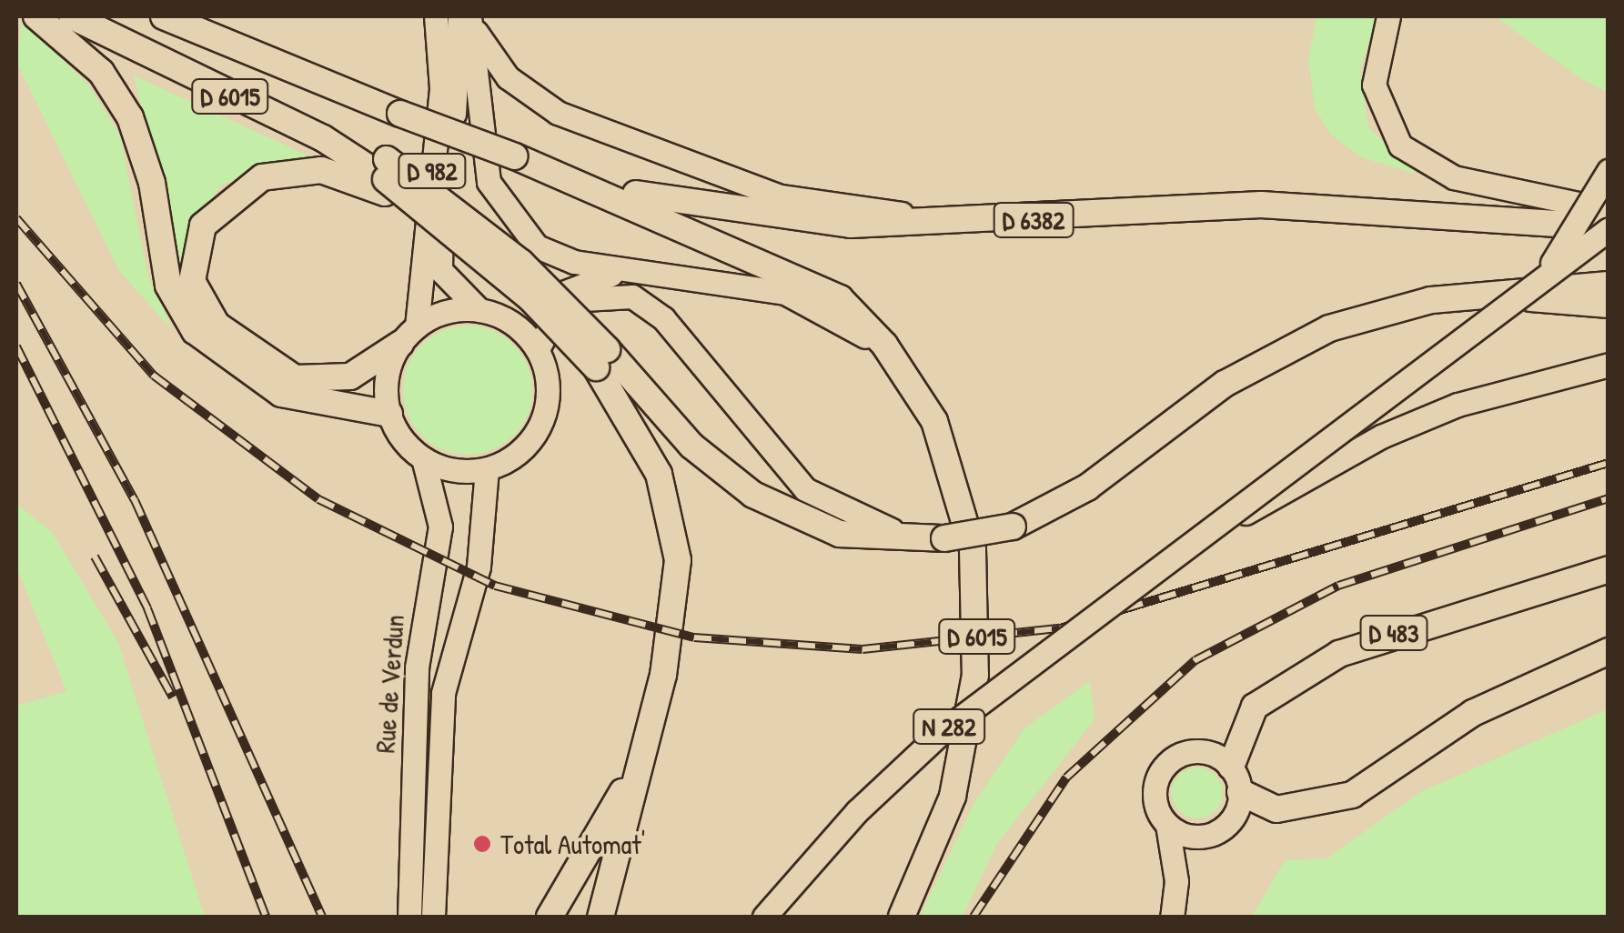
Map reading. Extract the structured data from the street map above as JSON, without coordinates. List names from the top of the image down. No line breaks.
{"streets":{"highway":["D 6015","D 6382","D 483"],"main road":["D 982","Rue de Verdun","N 282"]},"crossings":[["D 6015","D 6382"],["D 982","Rue de Verdun"]],"places":["Total Automat'"]}
